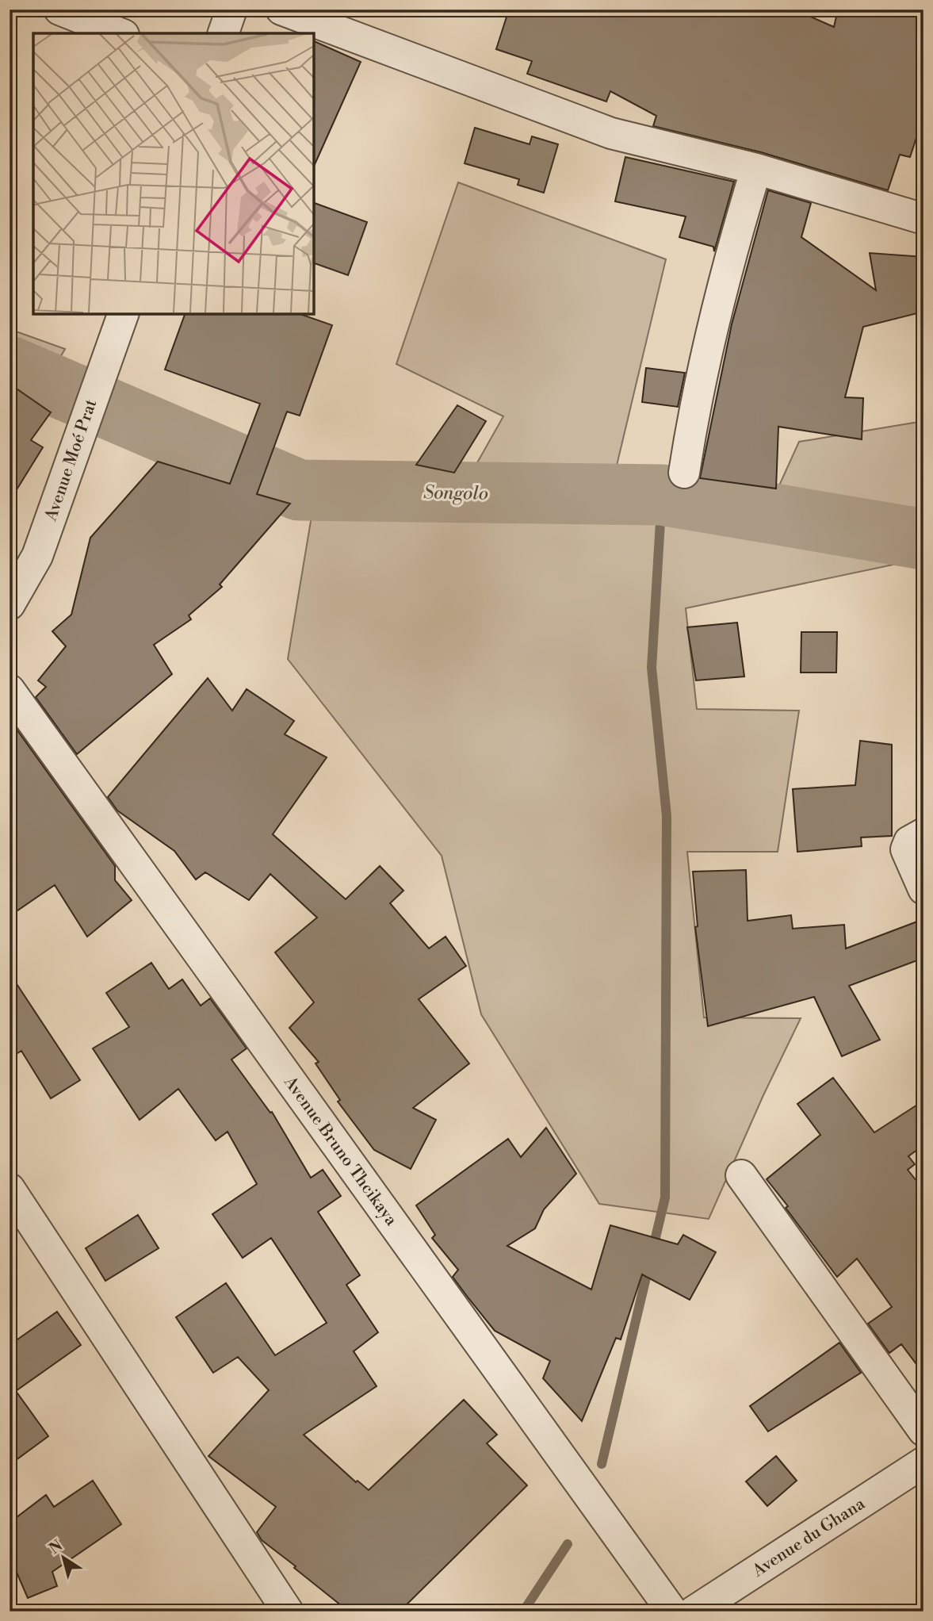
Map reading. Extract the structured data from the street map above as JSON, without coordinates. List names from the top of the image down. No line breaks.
{"streets":{"street":["Avenue Moé Prat","Avenue Bruno Thcikaya","Avenue du Ghana"]},"water":["Songolo"],"north":"top left"}
